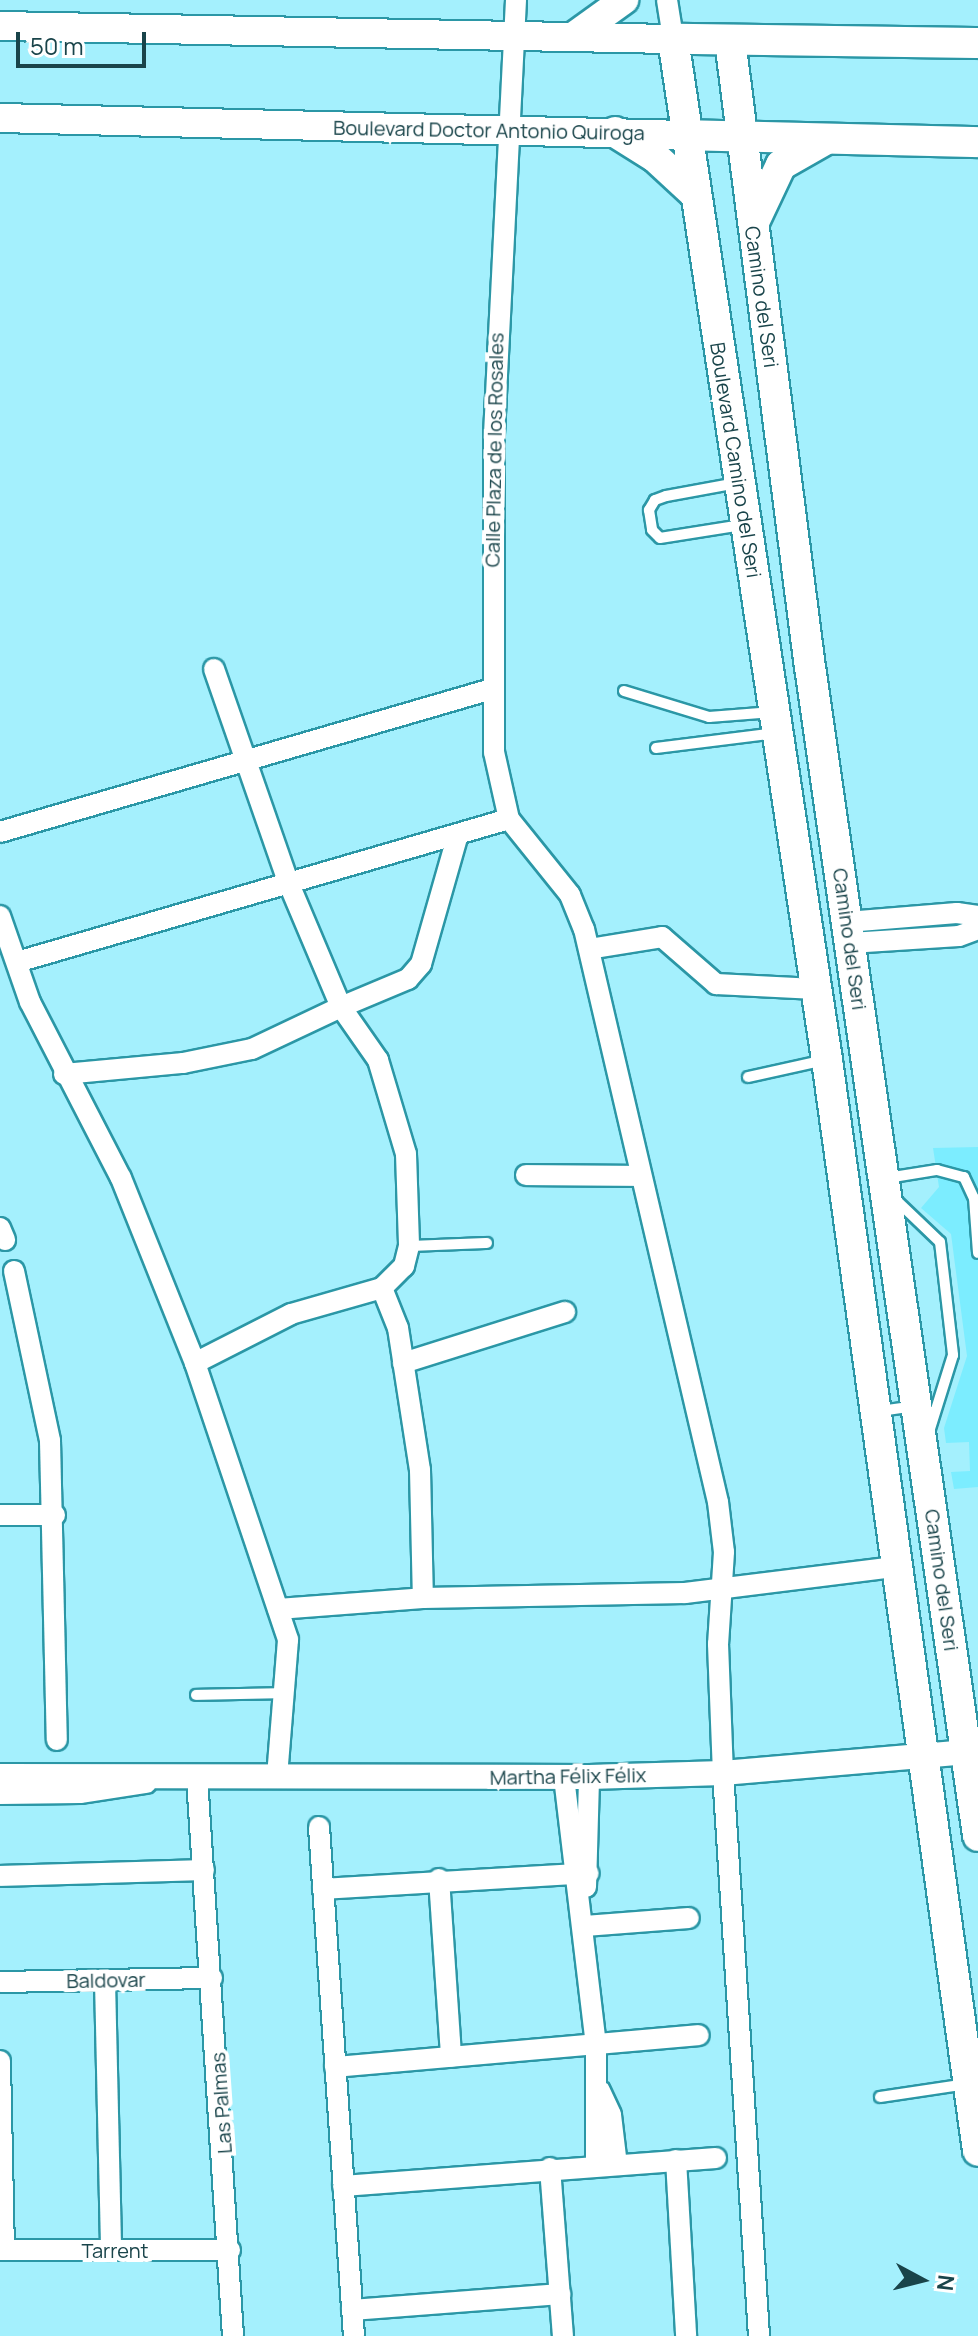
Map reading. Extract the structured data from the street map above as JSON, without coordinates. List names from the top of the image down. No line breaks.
{"streets":{"main road":["Boulevard Doctor Antonio Quiroga","Camino del Seri","Boulevard Camino del Seri"],"street":["Calle Plaza de los Rosales","Martha Félix Félix","Baldovar","Las Palmas","Tarrent"]},"crossings":[["Boulevard Doctor Antonio Quiroga","Camino del Seri"],["Boulevard Doctor Antonio Quiroga","Calle Plaza de los Rosales"],["Boulevard Doctor Antonio Quiroga","Boulevard Camino del Seri"],["Camino del Seri","Boulevard Camino del Seri"],["Camino del Seri","Martha Félix Félix"],["Calle Plaza de los Rosales","Martha Félix Félix"],["Martha Félix Félix","Las Palmas"],["Baldovar","Las Palmas"],["Las Palmas","Tarrent"]],"scale_bar":"50 m","north":"right"}
